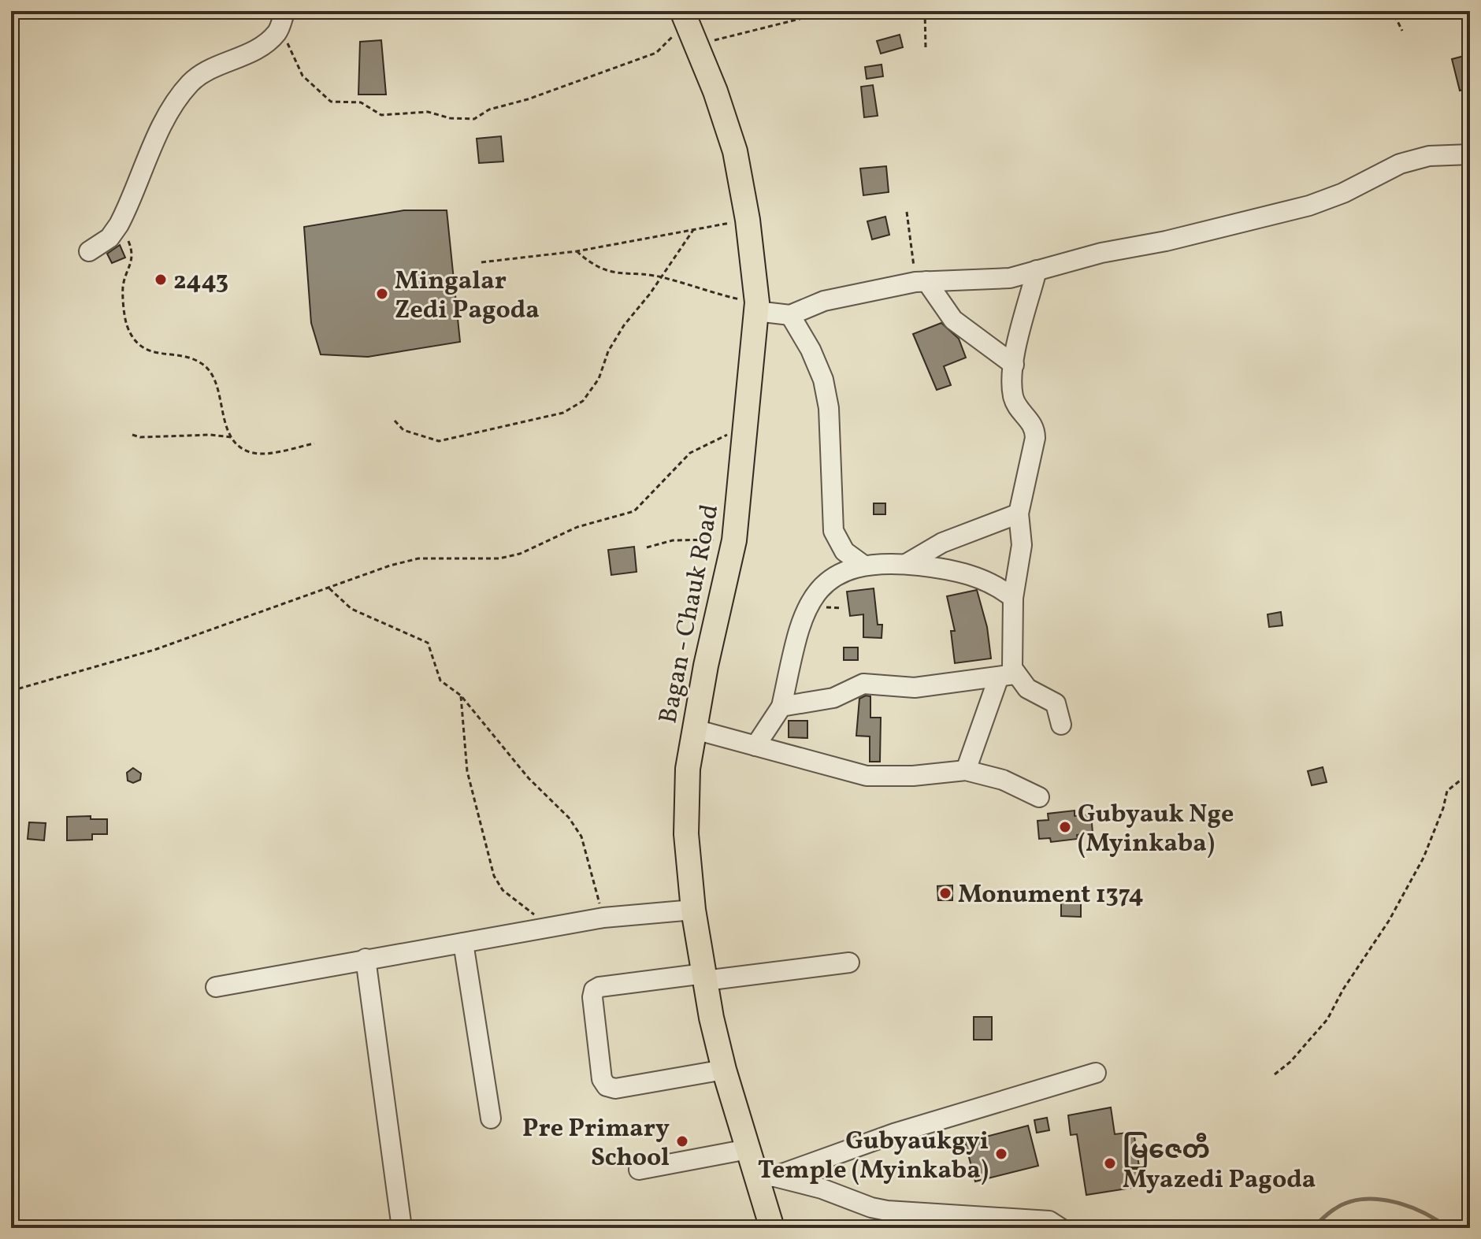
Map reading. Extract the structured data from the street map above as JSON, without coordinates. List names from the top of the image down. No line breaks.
{"streets":{"main road":["Bagan - Chauk Road"]},"places":["2443","Mingalar Zedi Pagoda","Gubyauk Nge (Myinkaba)","Monument 1374","Pre Primary School","Gubyaukgyi Temple (Myinkaba)","မြဇေတီ Myazedi Pagoda"]}
